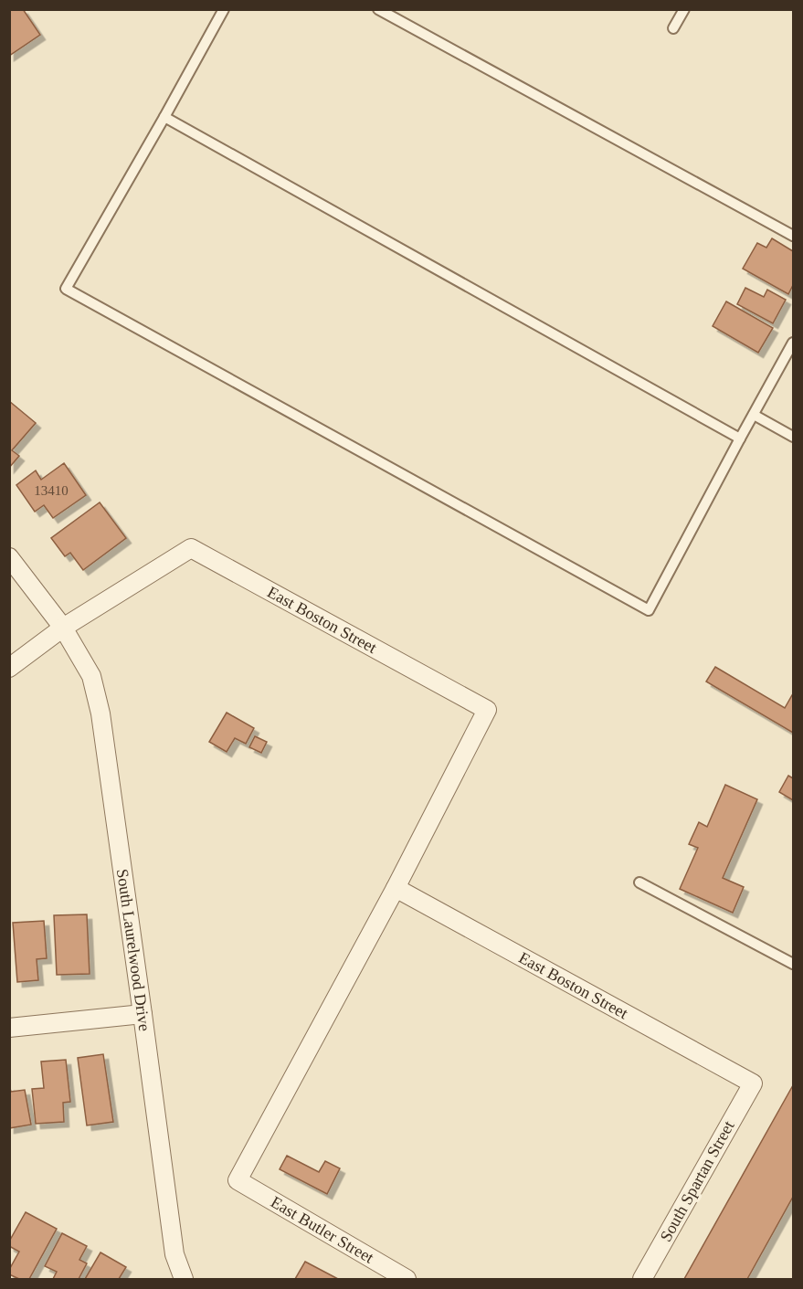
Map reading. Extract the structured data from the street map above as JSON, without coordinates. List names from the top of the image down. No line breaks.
{"streets":{"street":["East Boston Street","South Laurelwood Drive","South Spartan Street","East Butler Street"]},"crossings":[["East Boston Street","South Laurelwood Drive"],["East Boston Street","South Spartan Street"],["East Boston Street","East Butler Street"]],"house_numbers":["13410"]}
